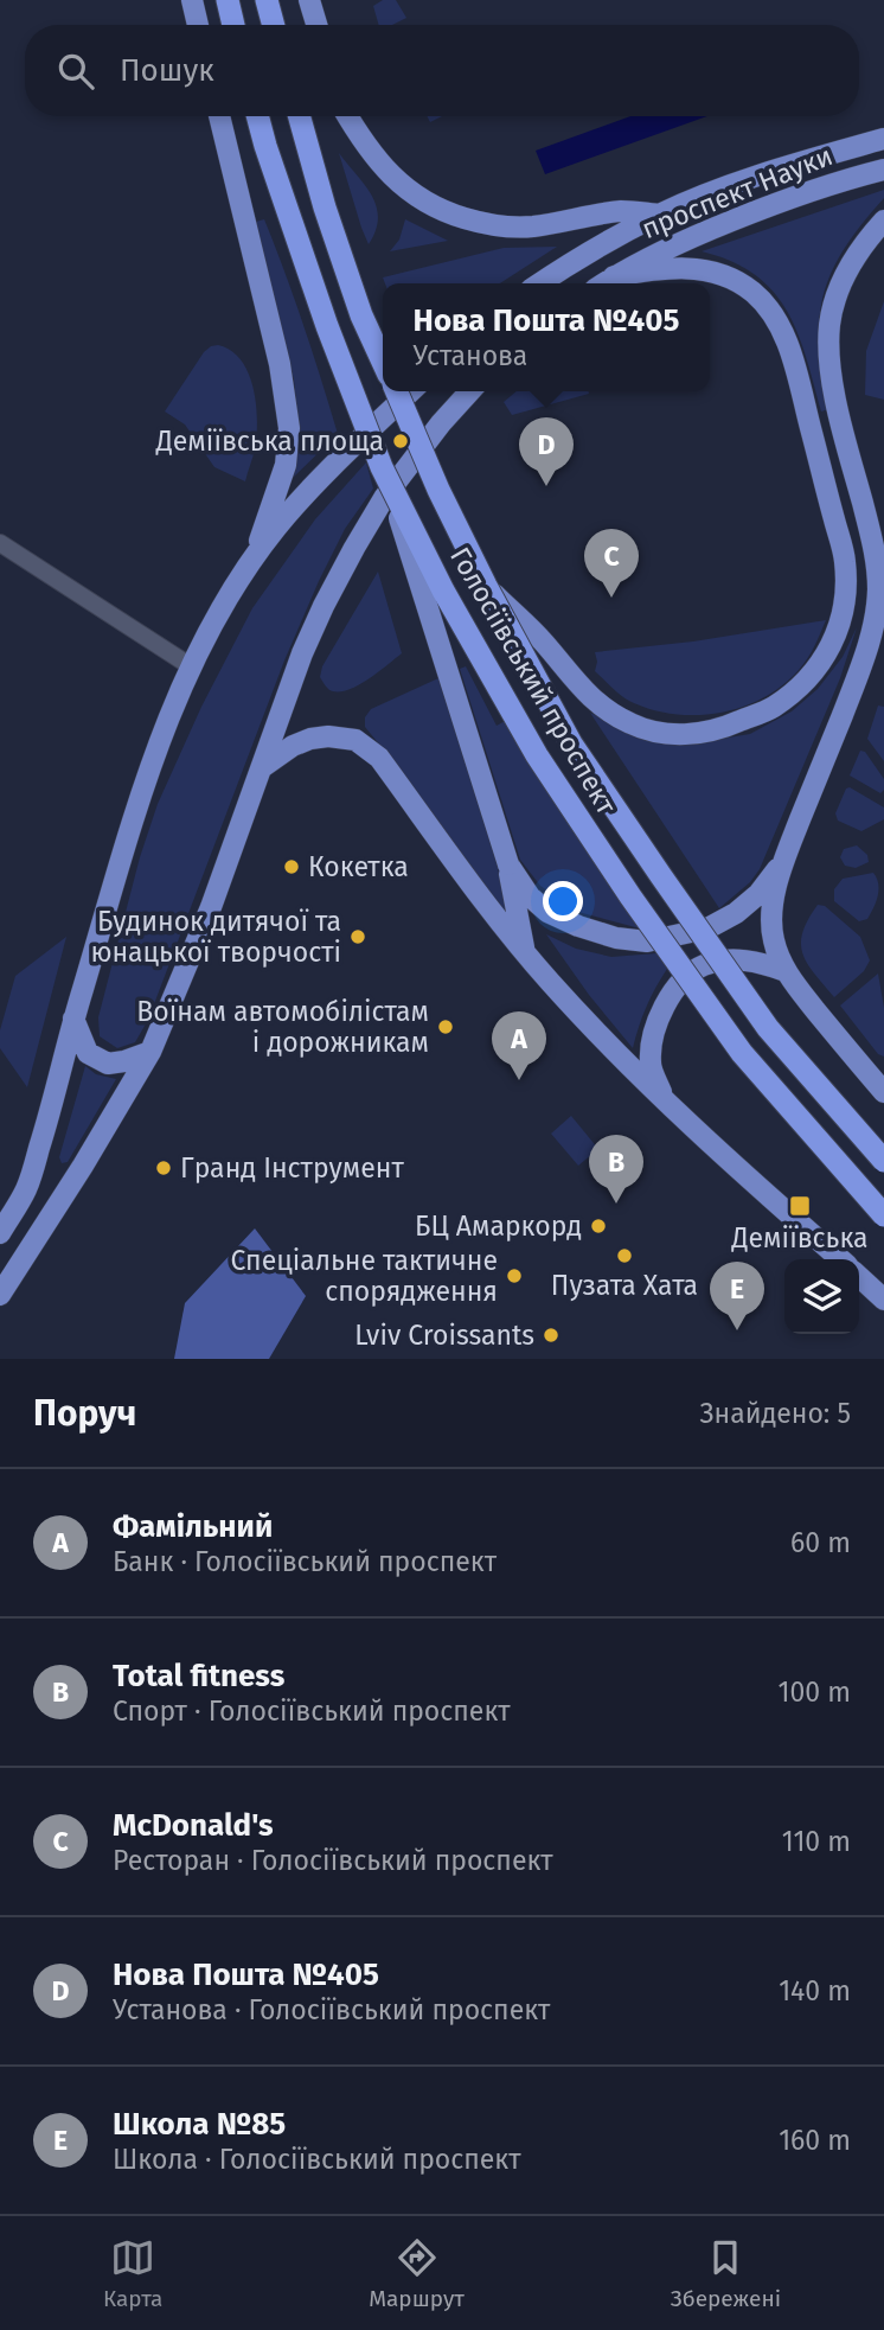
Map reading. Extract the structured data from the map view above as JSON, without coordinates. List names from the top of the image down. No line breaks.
{"streets":{"highway":["Голосіївський проспект"],"main road":["проспект Науки"]},"places":{"other":["Деміївська площа","Кокетка","Будинок дитячої та юнацької творчості","Воїнам автомобілістам і дорожникам","Гранд Інструмент","БЦ Амаркорд","Пузата Хата","Спеціальне тактичне спорядження","Lviv Croissants"],"transit":["Деміївська"]},"page":{"search":"Пошук","popup":["Нова Пошта №405","Установа"],"pins":["D","C","A","B","E"],"heading":["Поруч","Знайдено: 5"],"list":[{"mark":"A","name":"Фамільний","note":"Банк · Голосіївський проспект","value":"60 m"},{"mark":"B","name":"Total fitness","note":"Спорт · Голосіївський проспект","value":"100 m"},{"mark":"C","name":"McDonald's","note":"Ресторан · Голосіївський проспект","value":"110 m"},{"mark":"D","name":"Нова Пошта №405","note":"Установа · Голосіївський проспект","value":"140 m"},{"mark":"E","name":"Школа №85","note":"Школа · Голосіївський проспект","value":"160 m"}],"nav":["Карта","Маршрут","Збережені"]}}
